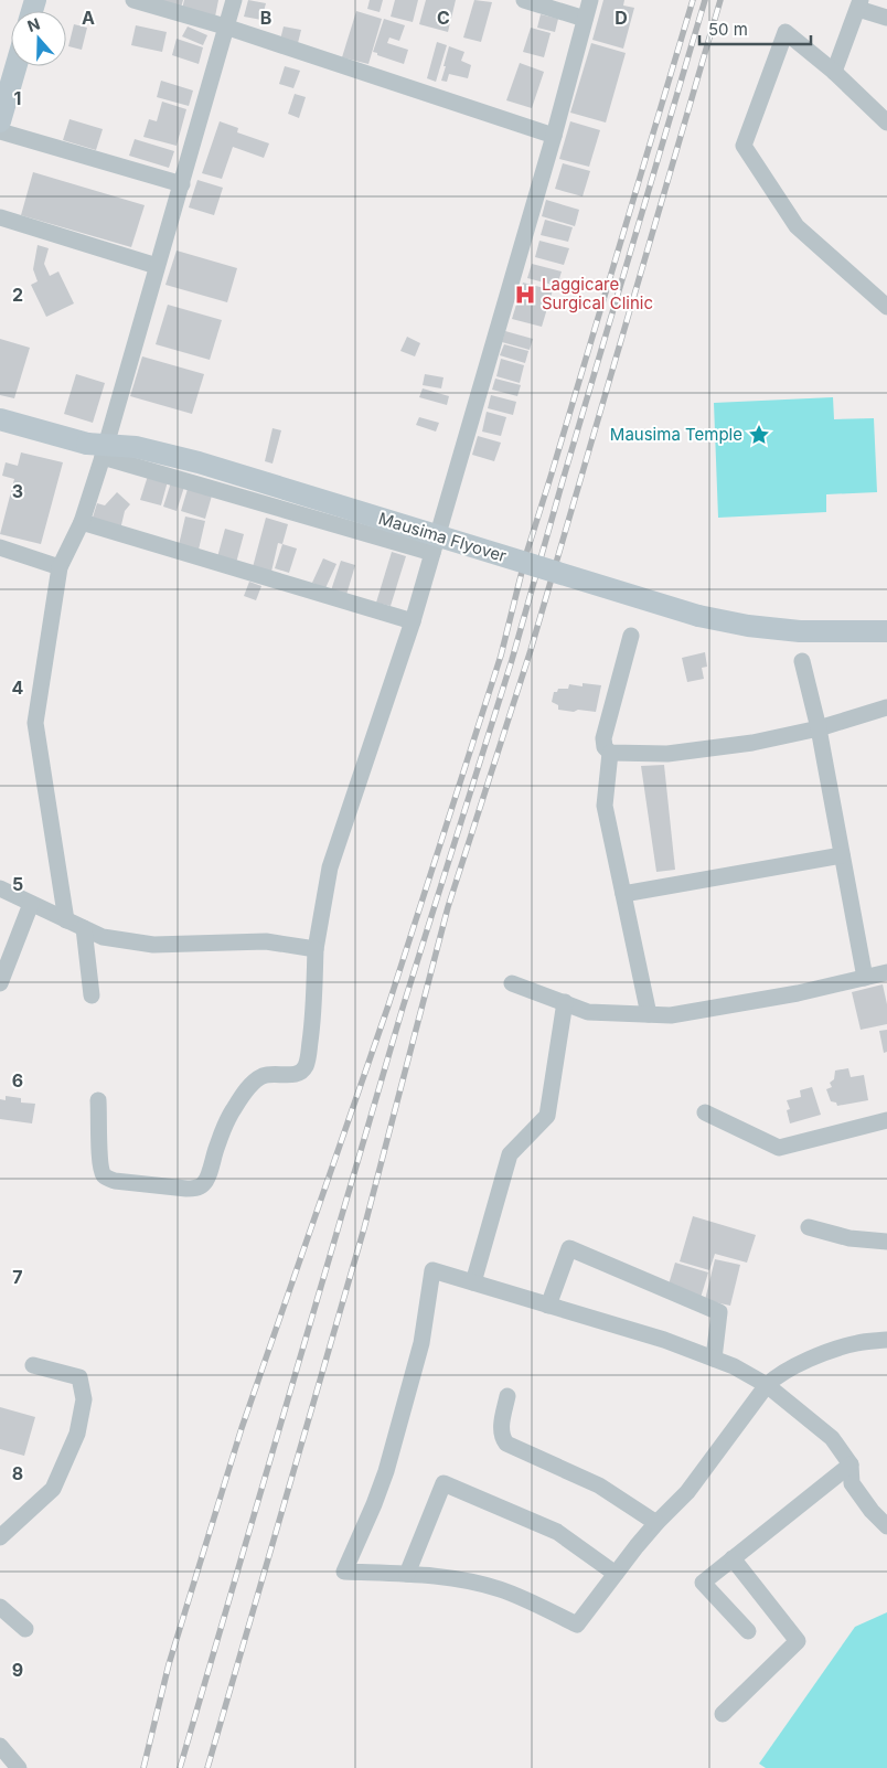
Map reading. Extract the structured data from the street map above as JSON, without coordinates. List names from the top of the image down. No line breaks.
{"streets":{"main road":["Mausima Flyover"]},"places":{"hospital":["Laggicare Surgical Clinic"],"place":["Mausima Temple"]},"scale_bar":"50 m","north":"top","grid":{"columns":["A","B","C","D"],"rows":["1","2","3","4","5","6","7","8","9"]}}
